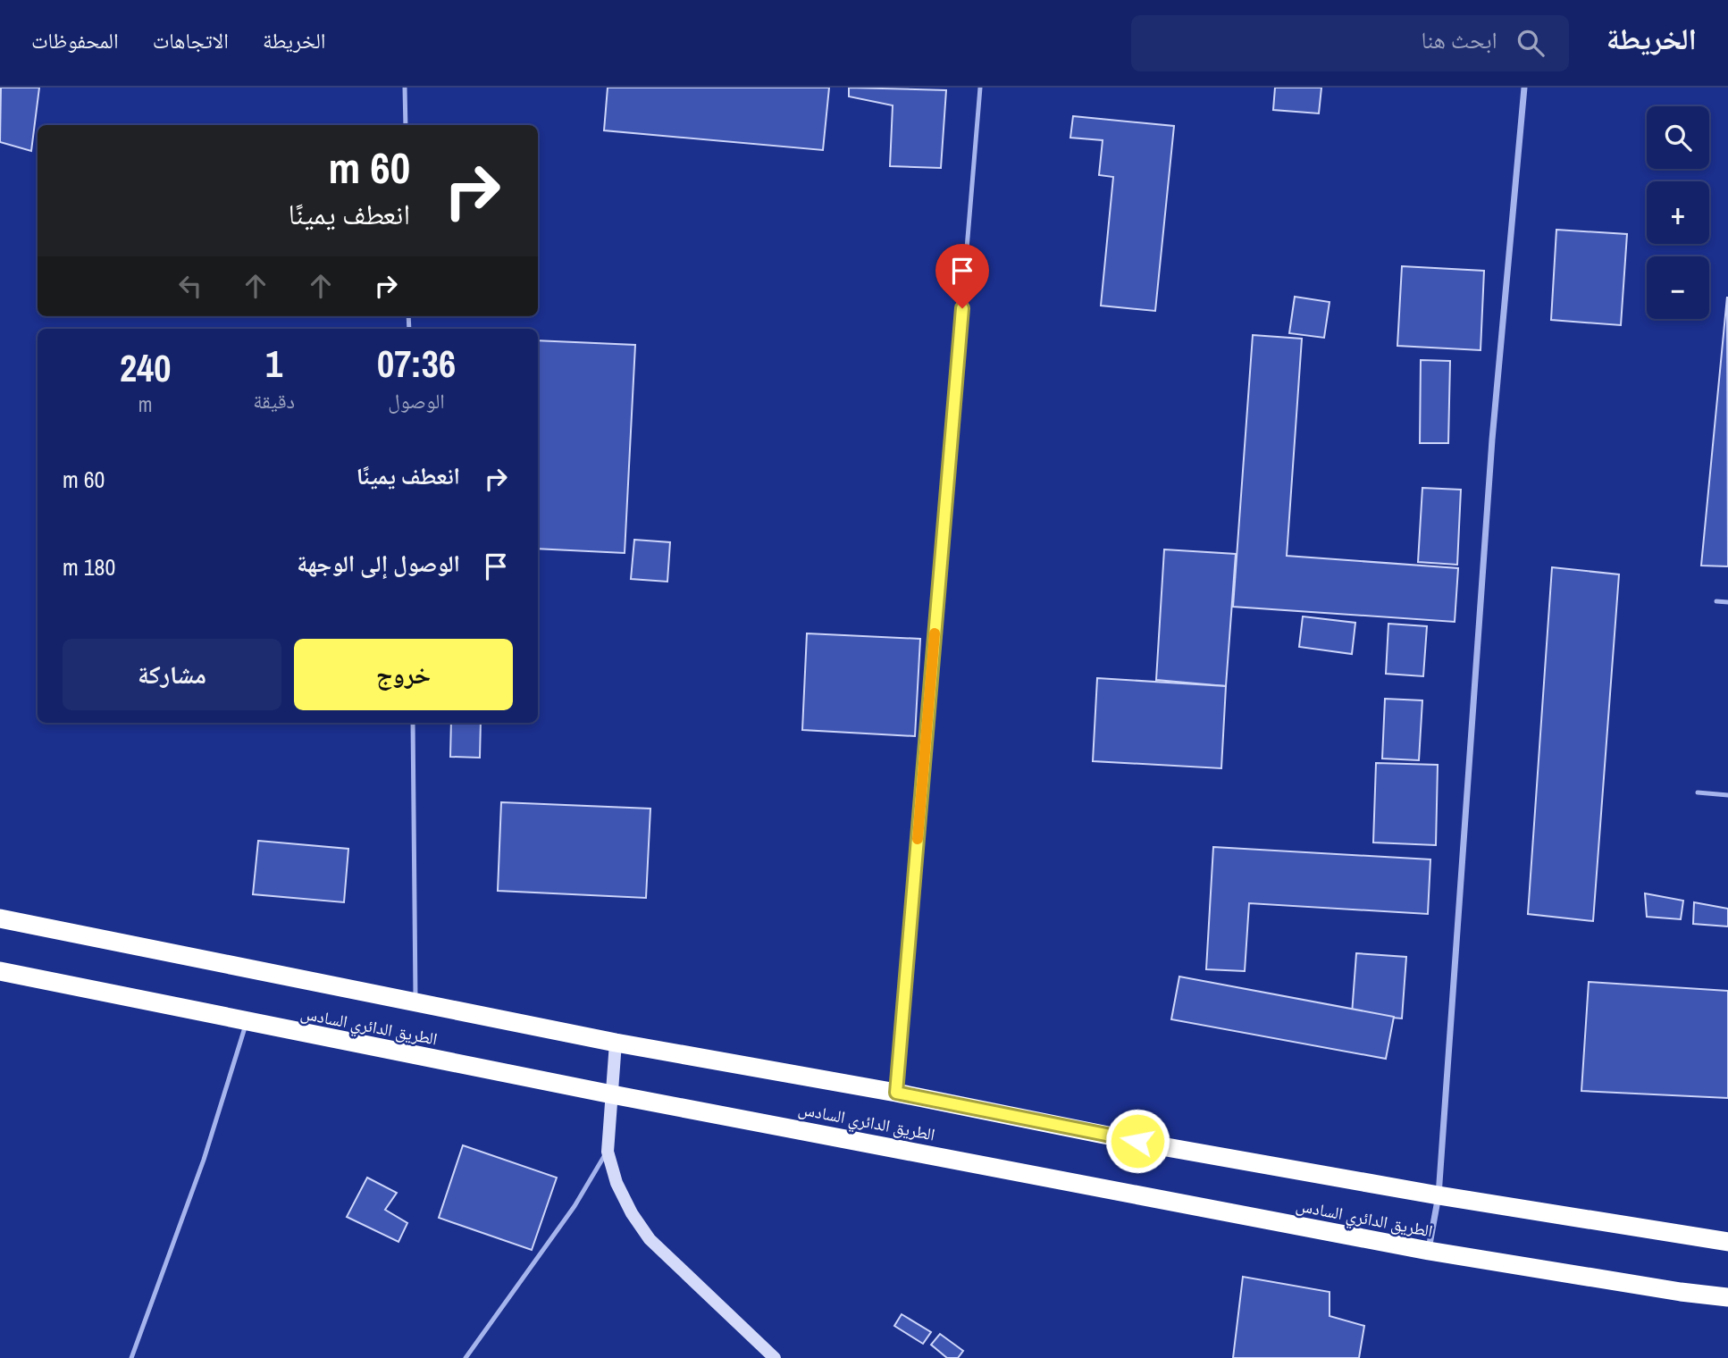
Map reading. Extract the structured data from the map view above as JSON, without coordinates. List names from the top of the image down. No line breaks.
{"streets":{"highway":["الطريق الدائري السادس"]},"page":{"header":"الخريطة","search":"ابحث هنا","nav":["الخريطة","الاتجاهات","المحفوظات"],"map_buttons":["+","−"],"turn":["60 m","انعطف يمينًا"],"eta":["07:36","الوصول","1","دقيقة","240","m"],"list":[{"name":"انعطف يمينًا","value":"60 m"},{"name":"الوصول إلى الوجهة","value":"180 m"}],"buttons":["خروج","مشاركة"]}}
